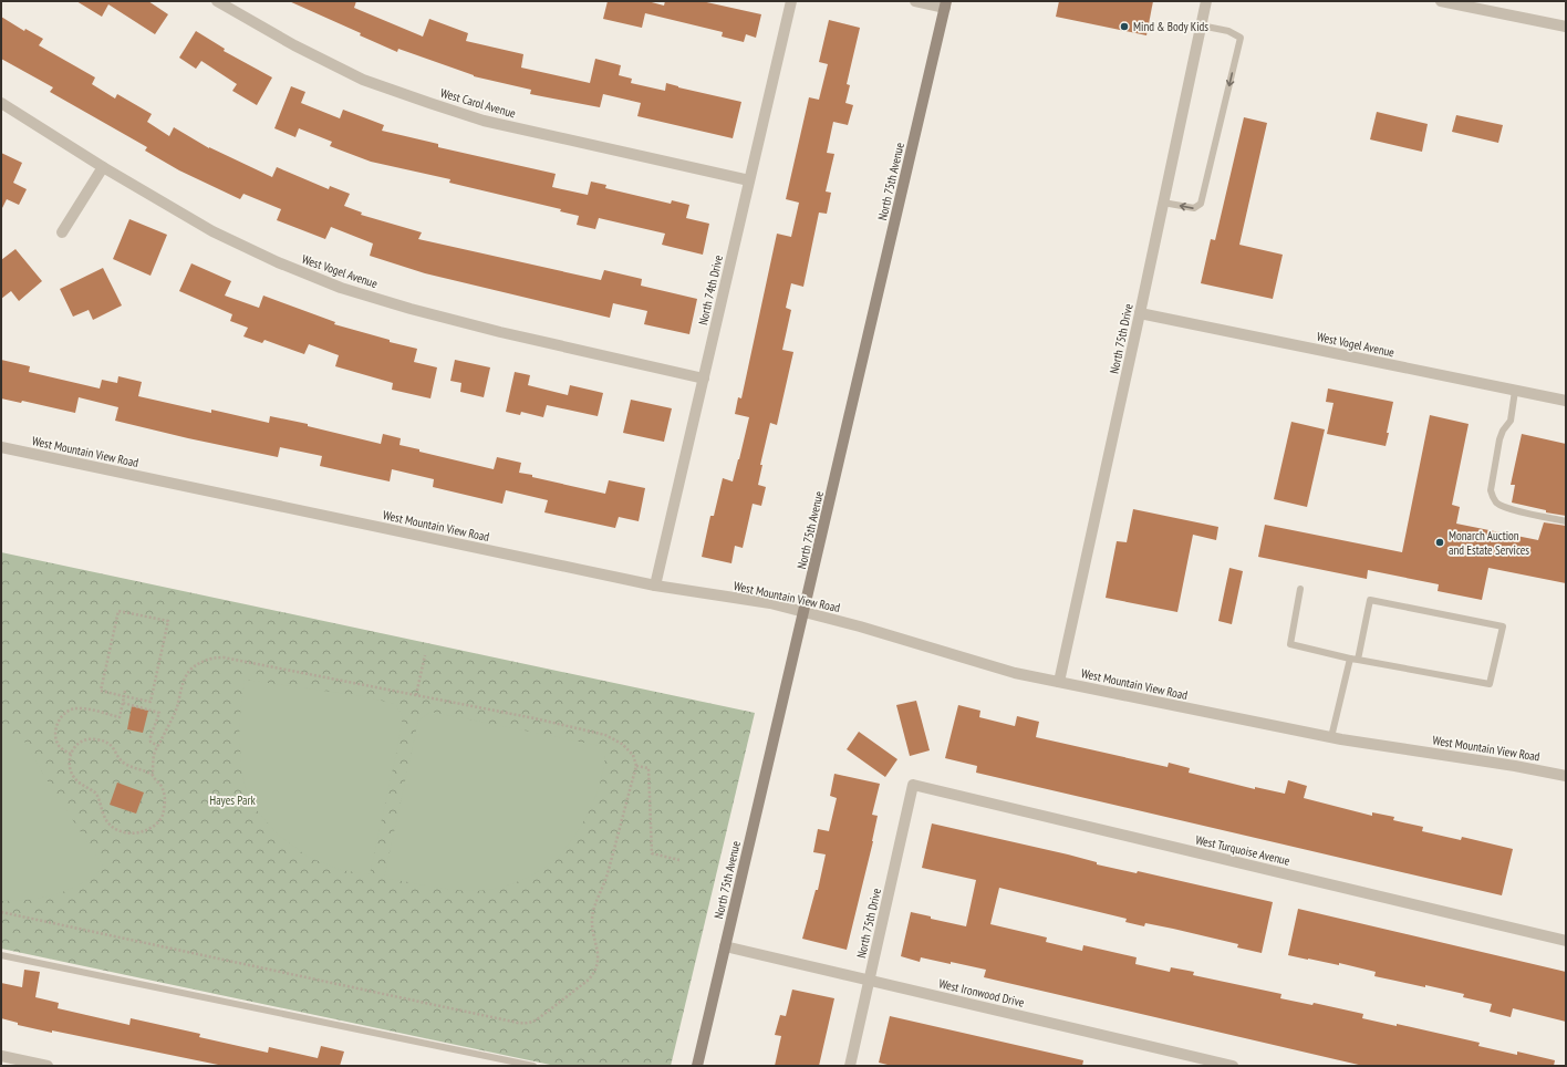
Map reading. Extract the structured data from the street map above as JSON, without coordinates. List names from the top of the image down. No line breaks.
{"streets":{"main road":["North 75th Avenue"],"street":["West Carol Avenue","West Vogel Avenue","North 74th Drive","North 75th Drive","West Mountain View Road","West Turquoise Avenue","West Ironwood Drive"]},"crossings":[["West Carol Avenue","North 74th Drive"],["North 75th Avenue","West Mountain View Road"],["North 75th Avenue","West Ironwood Drive"],["West Vogel Avenue","North 74th Drive"],["West Vogel Avenue","North 75th Drive"],["North 74th Drive","West Mountain View Road"],["North 75th Drive","West Mountain View Road"],["North 75th Drive","West Turquoise Avenue"],["North 75th Drive","West Ironwood Drive"]],"parks":["Hayes Park"],"places":["Mind & Body Kids","Monarch Auction and Estate Services"]}
